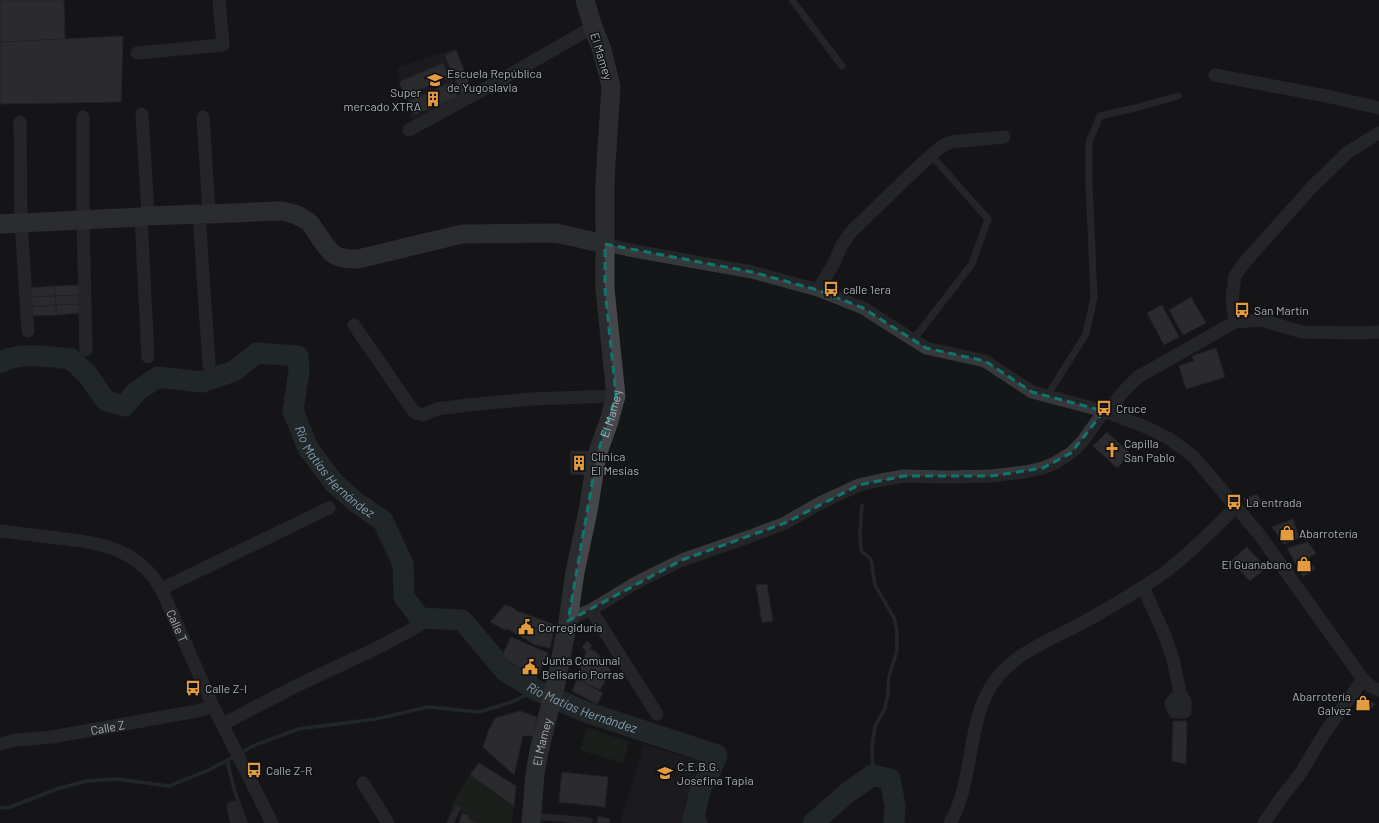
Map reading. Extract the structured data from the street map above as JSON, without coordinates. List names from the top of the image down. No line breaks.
{"streets":{"street":["El Mamey","Calle T","Calle Z"]},"crossings":[["Calle T","Calle Z"]],"water":["Río Matías Hernández"],"places":{"school or university":["Escuela República de Yugoslavia","C.E.B.G. Josefina Tapia"],"building":["Super mercado XTRA","Clínica El Mesias"],"bus stop":["calle 1era","San Martín","Cruce","La entrada","Calle Z-I","Calle Z-R"],"church":["Capilla San Pablo"],"shop":["Abarrotería","El Guanabano","Abarrotería Galvez"],"public building":["Corregiduría","Junta Comunal Belisario Porras"]}}
